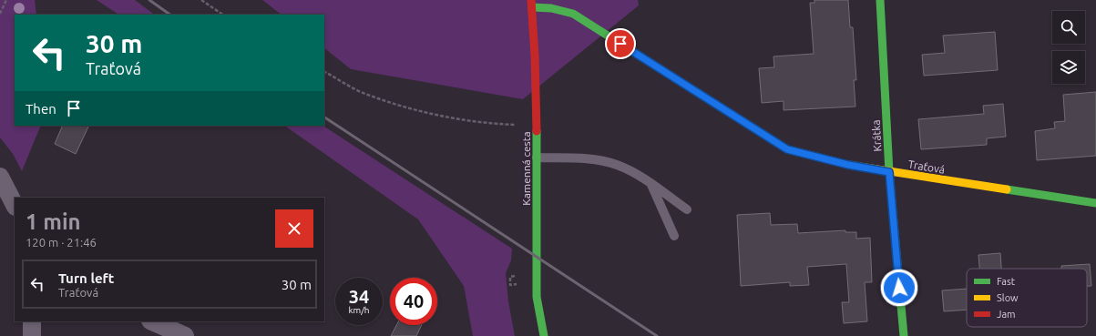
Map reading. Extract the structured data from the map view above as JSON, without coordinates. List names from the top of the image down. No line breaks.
{"streets":{"street":["Krátka","Traťová","Kamenná cesta"]},"crossings":[["Krátka","Traťová"],["Traťová","Kamenná cesta"]],"legend":["Fast","Slow","Jam"],"page":{"turn":["30 m","Traťová"],"then":"Then","heading":["1 min","120 m · 21:46"],"list":[{"name":"Turn left","note":"Traťová","value":"30 m"}],"speed":"34 km/h","limit":"40"}}
